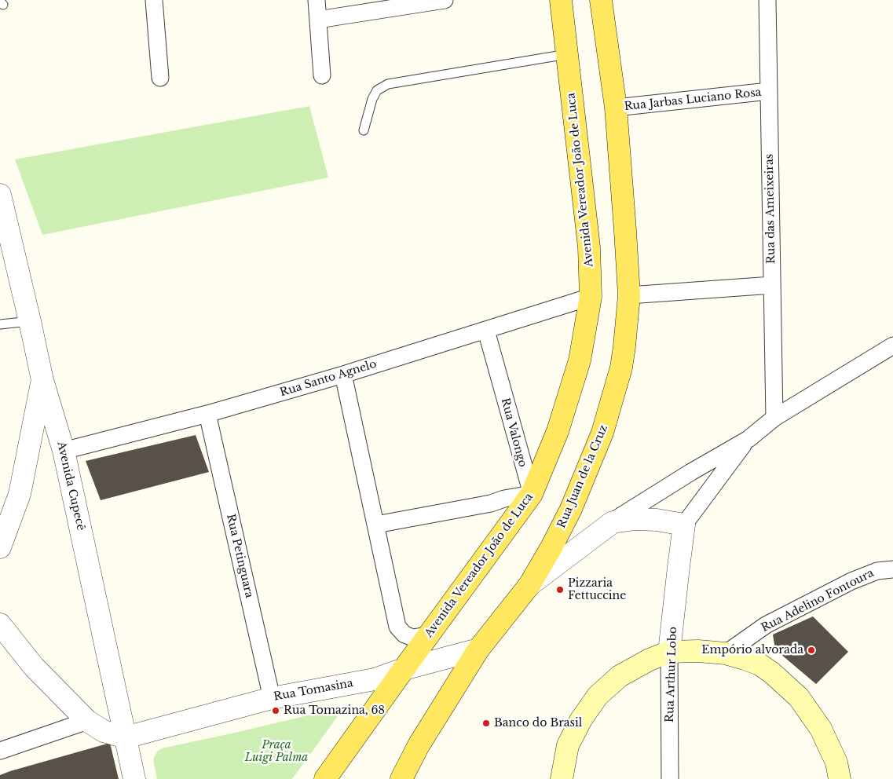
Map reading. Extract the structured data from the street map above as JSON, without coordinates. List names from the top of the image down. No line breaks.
{"streets":{"main road":["Avenida Vereador João de Luca","Rua Juan de la Cruz"],"street":["Rua Jarbas Luciano Rosa","Rua das Ameixeiras","Rua Santo Agnelo","Rua Valongo","Avenida Cupecê","Rua Petinguara","Rua Adelino Fontoura","Rua Arthur Lobo","Rua Tomasina"]},"crossings":[["Rua Jarbas Luciano Rosa","Rua das Ameixeiras"],["Avenida Vereador João de Luca","Rua Santo Agnelo"],["Avenida Vereador João de Luca","Rua Valongo"],["Avenida Vereador João de Luca","Rua Tomasina"],["Rua Santo Agnelo","Rua Valongo"],["Rua Santo Agnelo","Avenida Cupecê"],["Rua Santo Agnelo","Rua Petinguara"],["Rua Juan de la Cruz","Rua Tomasina"],["Avenida Cupecê","Rua Tomasina"],["Rua Petinguara","Rua Tomasina"]],"parks":["Praça Luigi Palma"],"places":["Pizzaria Fettuccine","Empório alvorada","Rua Tomazina, 68","Banco do Brasil"]}
